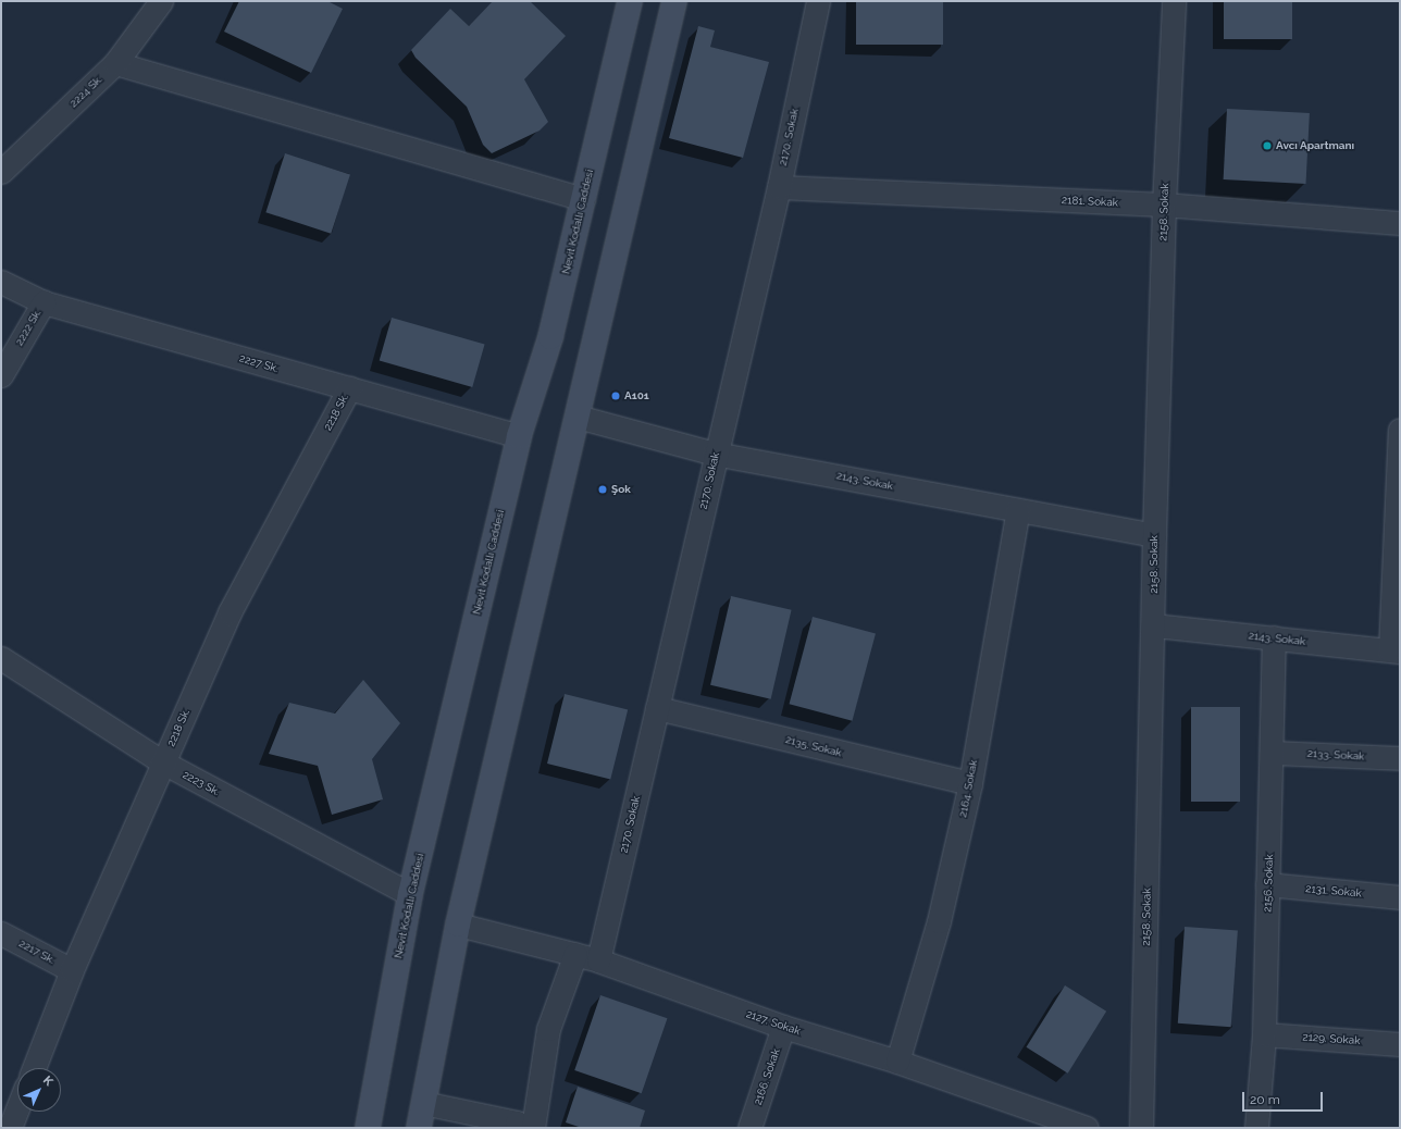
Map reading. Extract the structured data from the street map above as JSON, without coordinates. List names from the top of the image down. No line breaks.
{"streets":{"main road":["Nevit Kodallı Caddesi"],"street":["2224 Sk.","2170. Sokak","2181. Sokak","2158. Sokak","2222 Sk.","2227 Sk.","2218 Sk.","2143. Sokak","2135. Sokak","2133. Sokak","2223 Sk.","2164. Sokak","2156. Sokak","2131. Sokak","2217 Sk.","2127. Sokak","2129. Sokak","2166. Sokak"]},"crossings":[["2170. Sokak","2181. Sokak"],["2170. Sokak","2143. Sokak"],["2170. Sokak","2135. Sokak"],["2170. Sokak","2127. Sokak"],["2181. Sokak","2158. Sokak"],["2158. Sokak","2143. Sokak"],["Nevit Kodallı Caddesi","2227 Sk."],["Nevit Kodallı Caddesi","2223 Sk."],["2222 Sk.","2227 Sk."],["2227 Sk.","2218 Sk."],["2218 Sk.","2223 Sk."],["2218 Sk.","2217 Sk."],["2143. Sokak","2164. Sokak"],["2143. Sokak","2156. Sokak"],["2135. Sokak","2164. Sokak"],["2133. Sokak","2156. Sokak"],["2164. Sokak","2127. Sokak"],["2156. Sokak","2131. Sokak"],["2156. Sokak","2129. Sokak"],["2127. Sokak","2166. Sokak"]],"places":["Avcı Apartmanı","A101","Şok"],"scale_bar":"20 m","north":"top right"}
